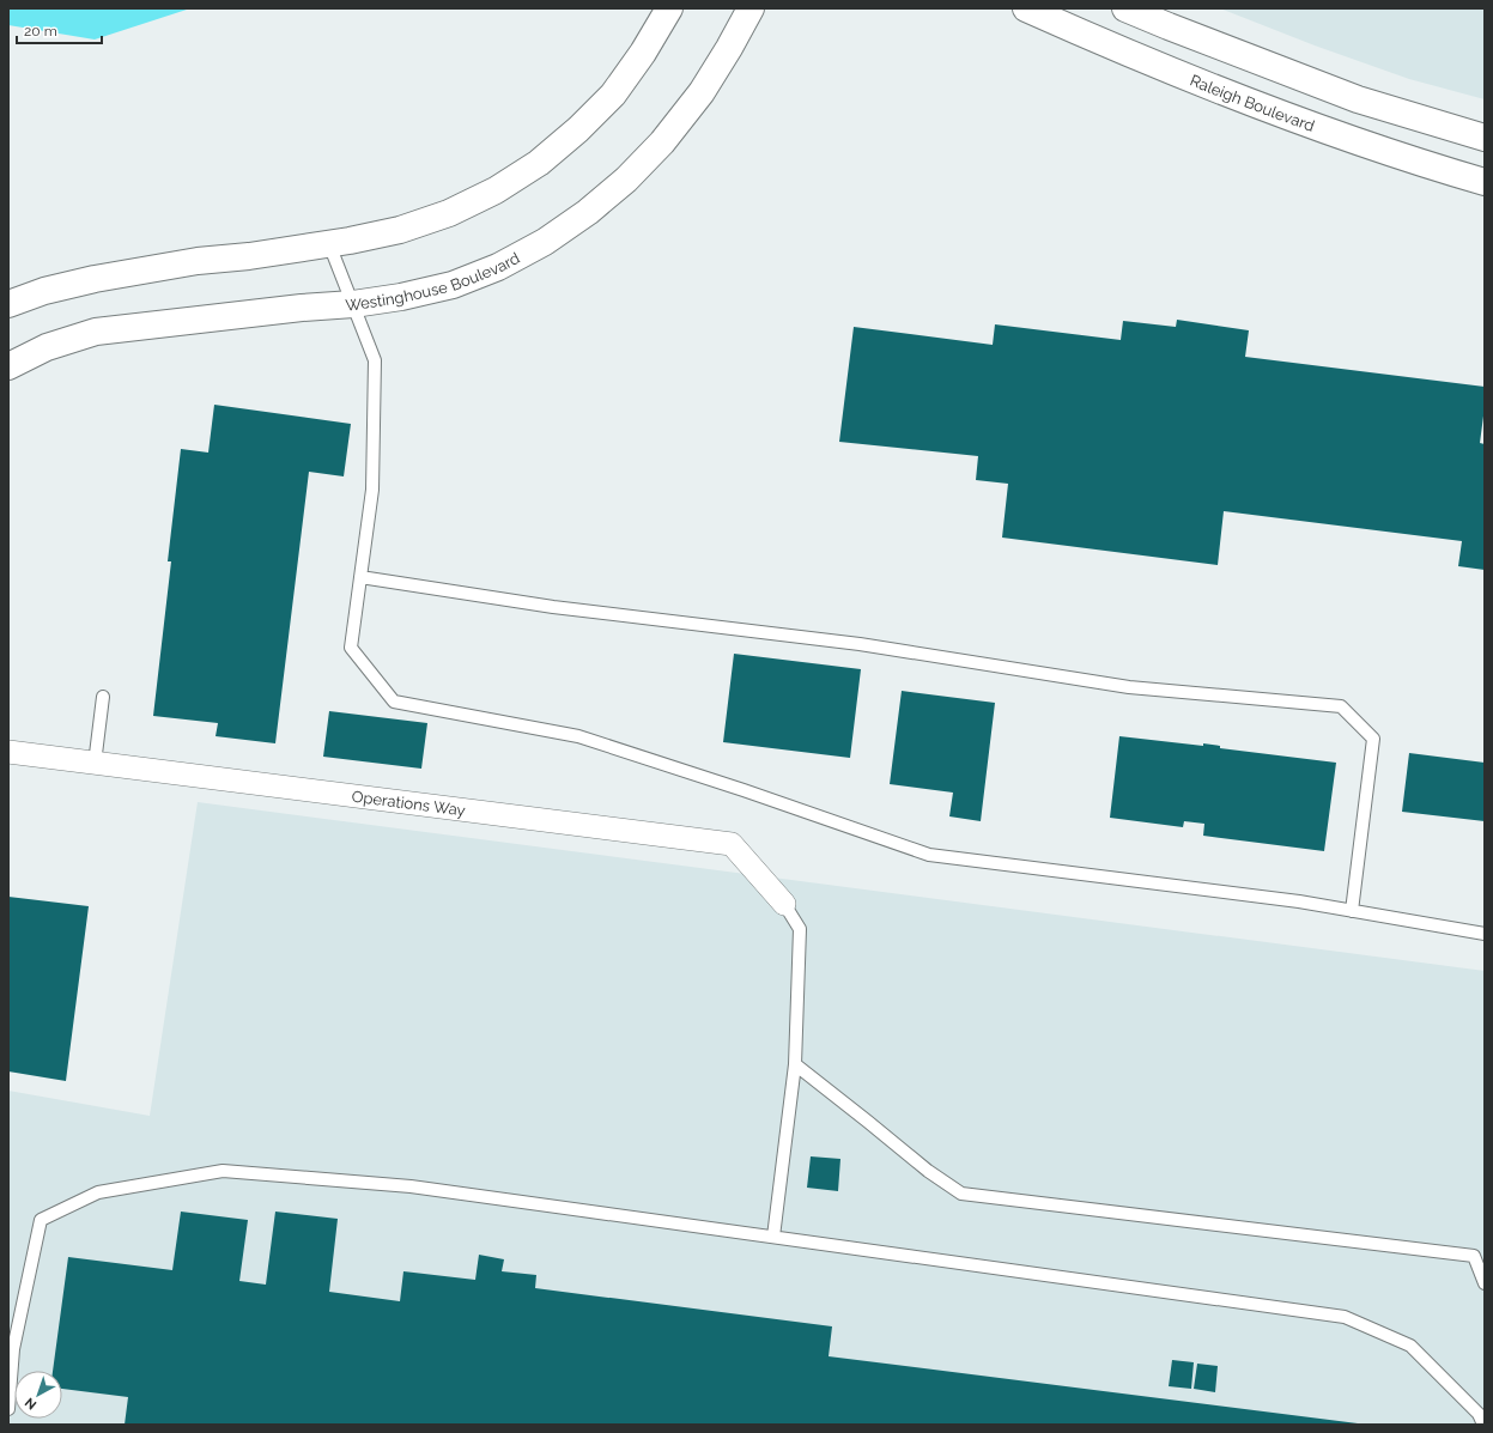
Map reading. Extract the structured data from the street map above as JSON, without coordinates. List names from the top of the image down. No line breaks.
{"streets":{"street":["Raleigh Boulevard","Westinghouse Boulevard","Operations Way"]},"scale_bar":"20 m","north":"bottom left"}
